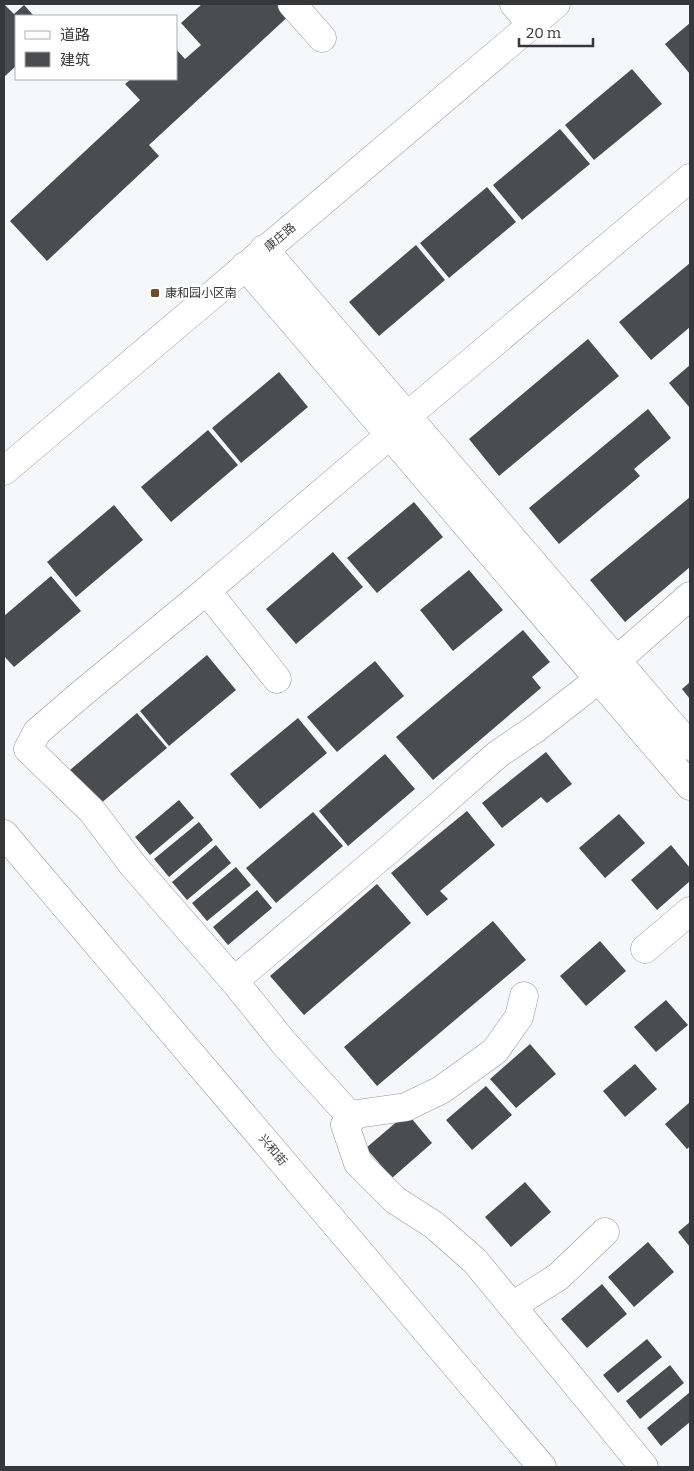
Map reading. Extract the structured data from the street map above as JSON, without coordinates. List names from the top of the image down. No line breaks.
{"streets":{"street":["康庄路","兴和街"]},"places":{"transit":["康和园小区南"]},"legend":["道路","建筑"],"scale_bar":"20 m"}
